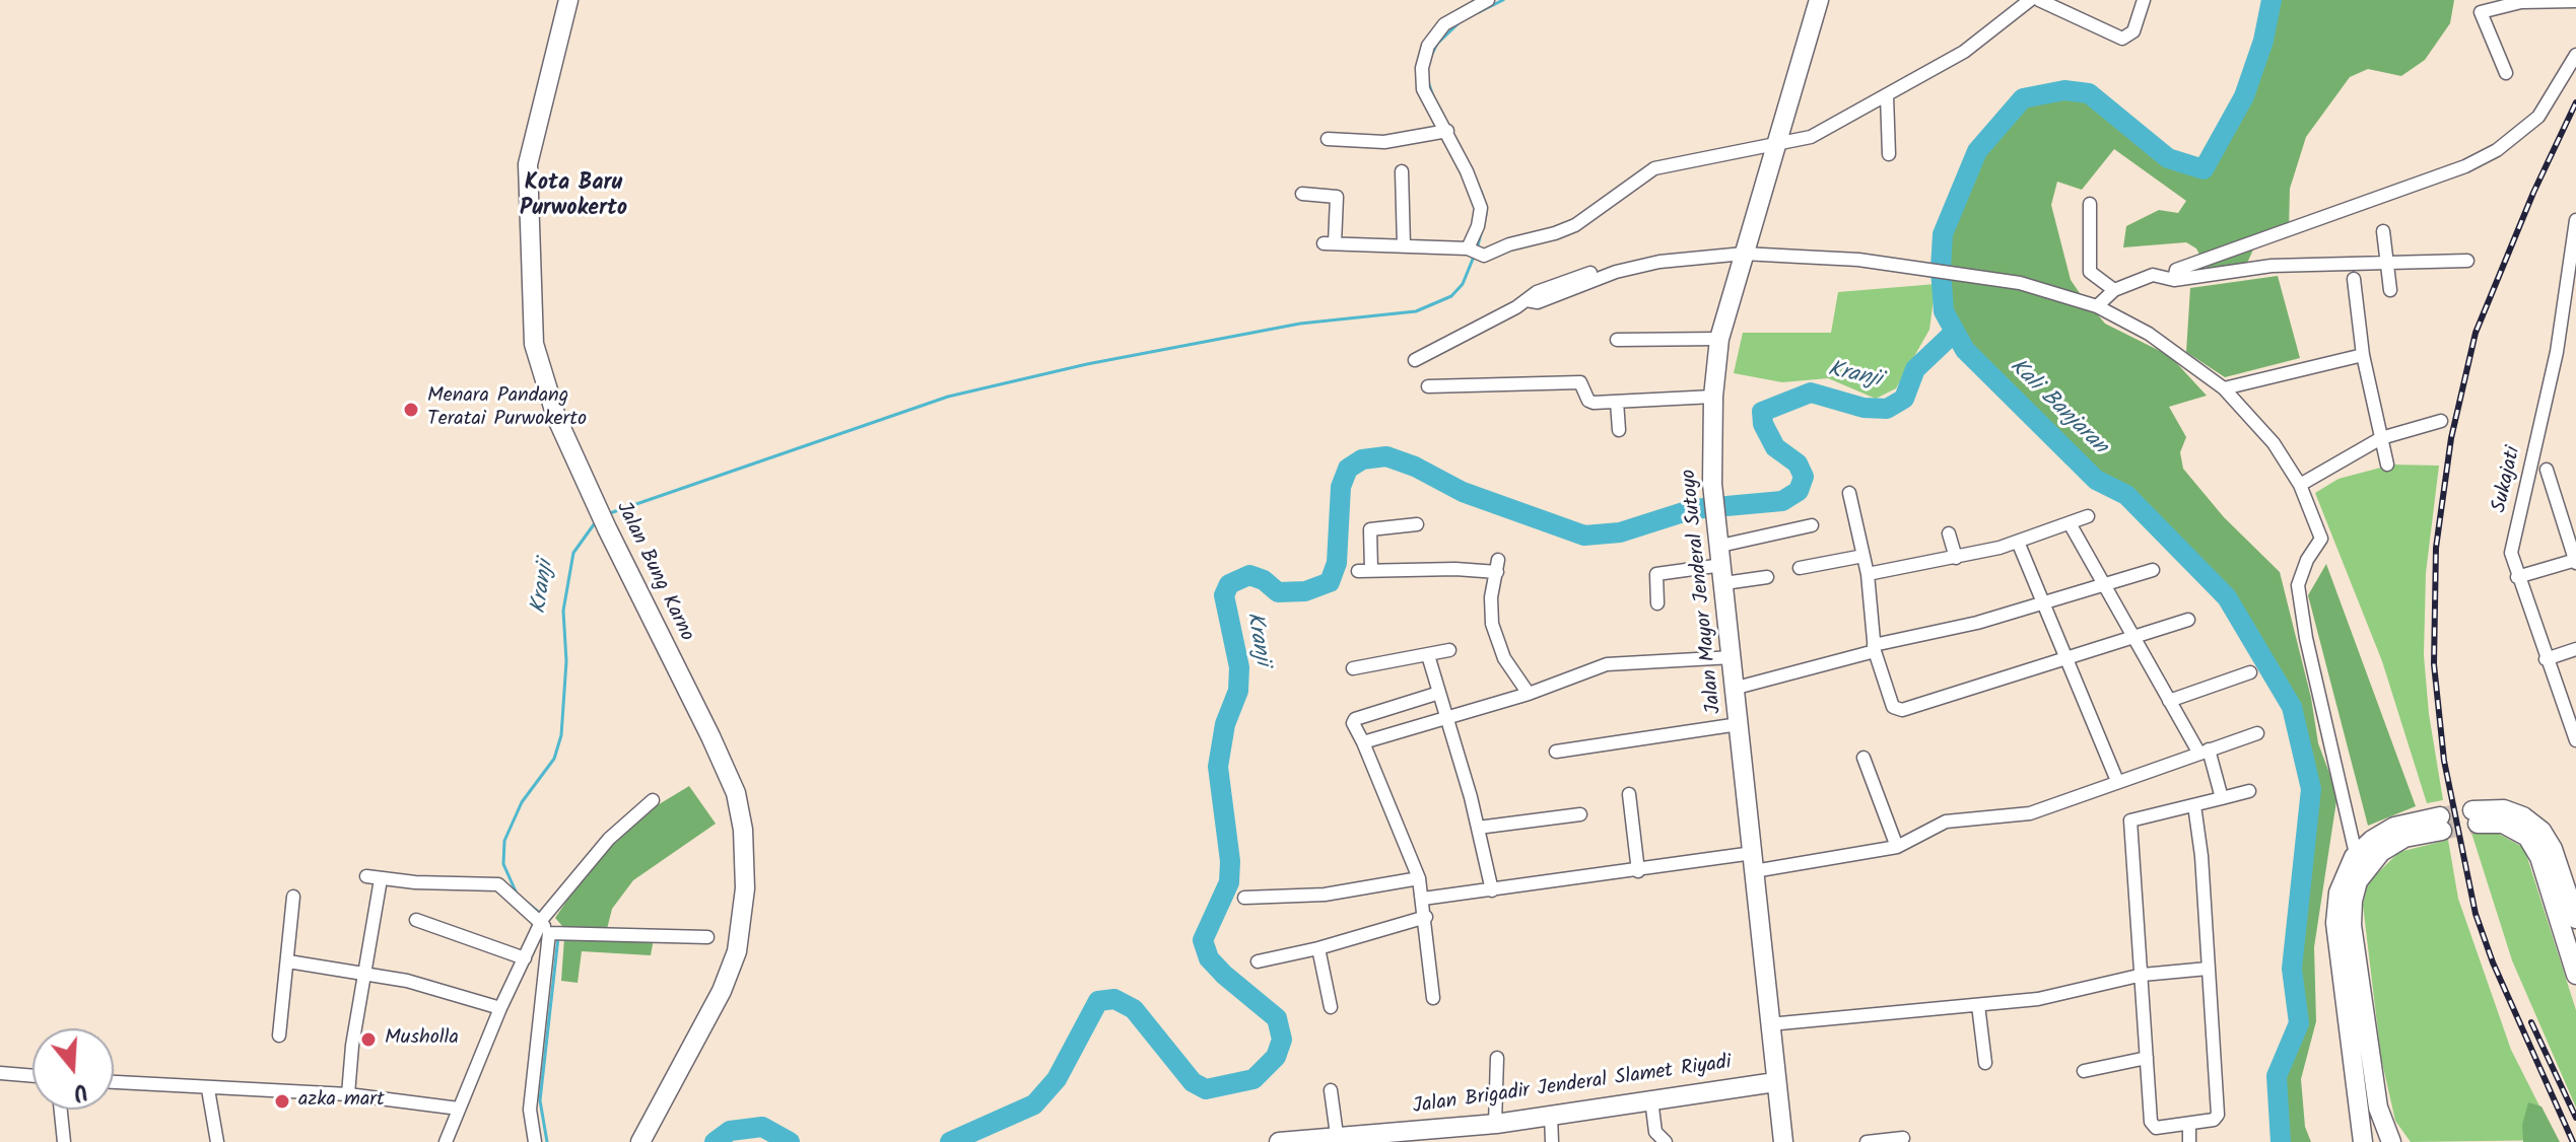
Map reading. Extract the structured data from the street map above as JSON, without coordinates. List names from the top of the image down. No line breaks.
{"streets":{"main road":["Jalan Bung Karno","Jalan Mayor Jenderal Sutoyo","Jalan Brigadir Jenderal Slamet Riyadi"],"street":["Sukajati"]},"crossings":[["Jalan Mayor Jenderal Sutoyo","Jalan Brigadir Jenderal Slamet Riyadi"]],"districts":["Kota Baru Purwokerto"],"water":["Kranji","Kali Banjaran"],"places":["Menara Pandang Teratai Purwokerto","Musholla","azka mart"],"north":"bottom"}
